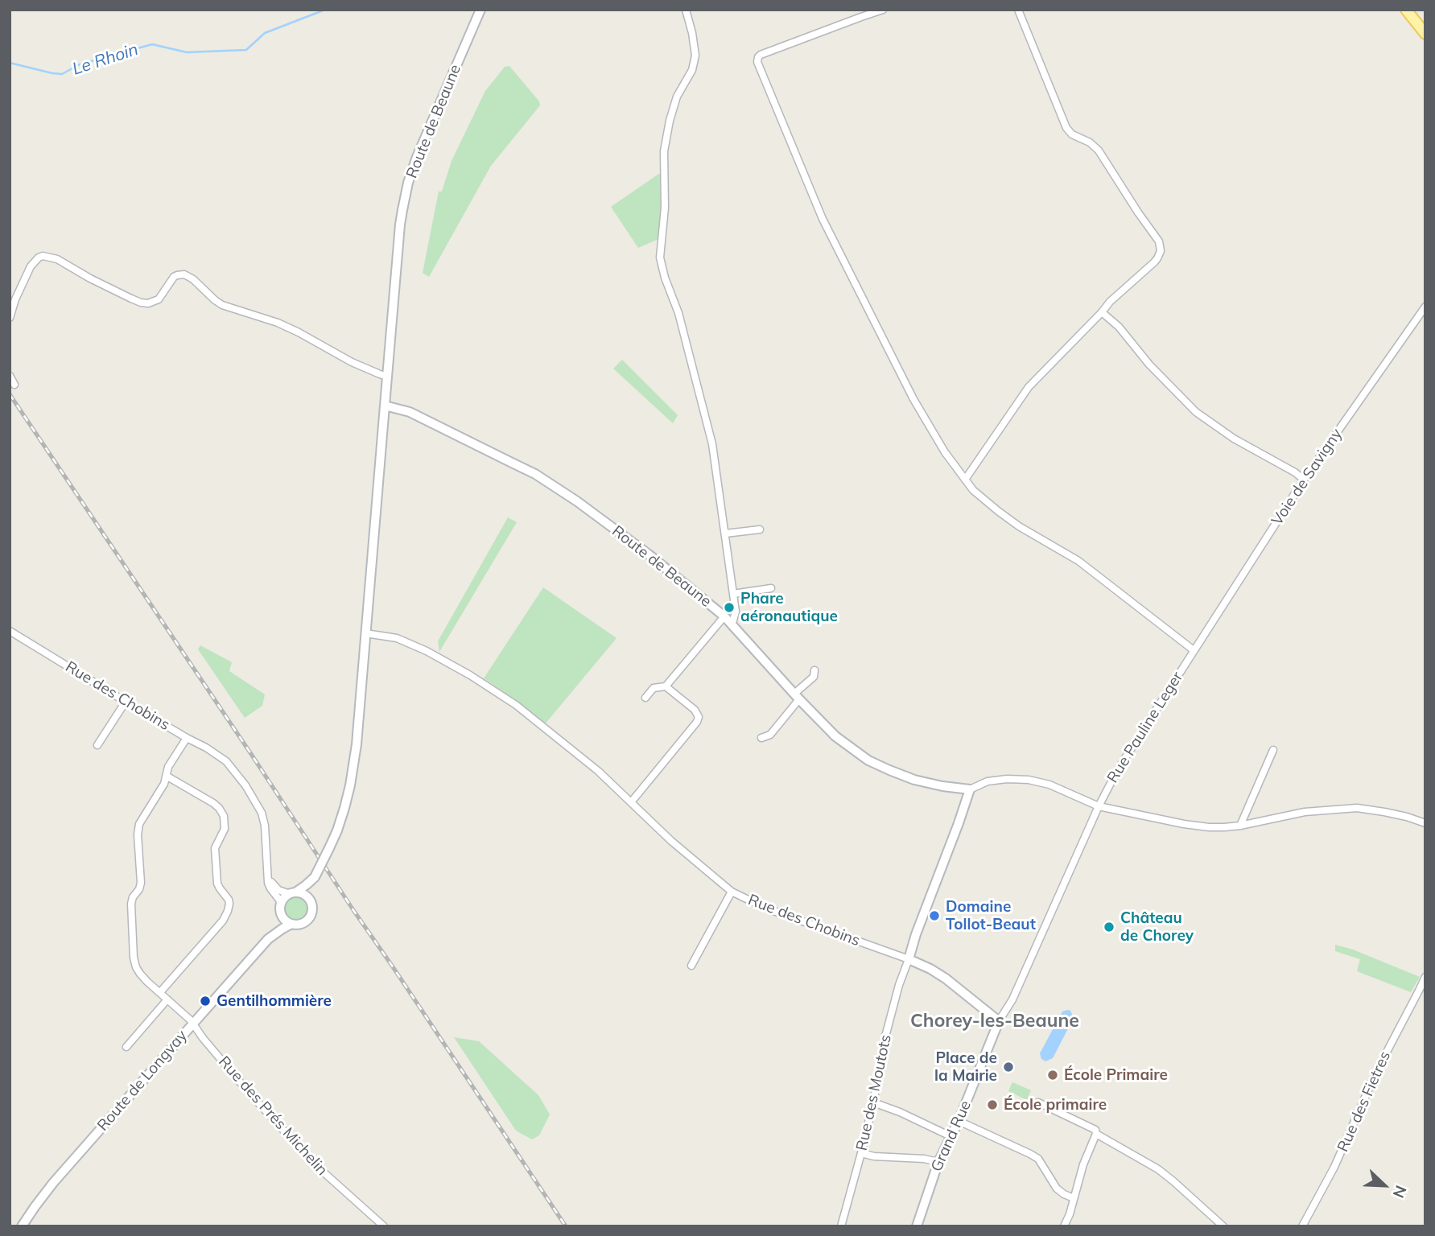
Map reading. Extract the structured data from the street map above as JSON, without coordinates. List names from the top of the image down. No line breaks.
{"streets":{"street":["Route de Beaune","Voie de Savigny","Rue des Chobins","Rue Pauline Leger","Route de Longvay","Rue des Moutots","Rue des Fietres","Rue des Prés Michelin","Grand Rue"]},"crossings":[["Route de Beaune","Rue des Chobins"],["Voie de Savigny","Rue Pauline Leger"],["Rue des Chobins","Rue des Moutots"],["Rue des Chobins","Rue des Prés Michelin"],["Rue Pauline Leger","Grand Rue"],["Route de Longvay","Rue des Prés Michelin"]],"districts":["Chorey-les-Beaune"],"water":["Le Rhoin"],"places":["Phare aéronautique","Domaine Tollot-Beaut","Château de Chorey","Gentilhommière","Place de la Mairie","École Primaire","École primaire"],"north":"bottom right"}
